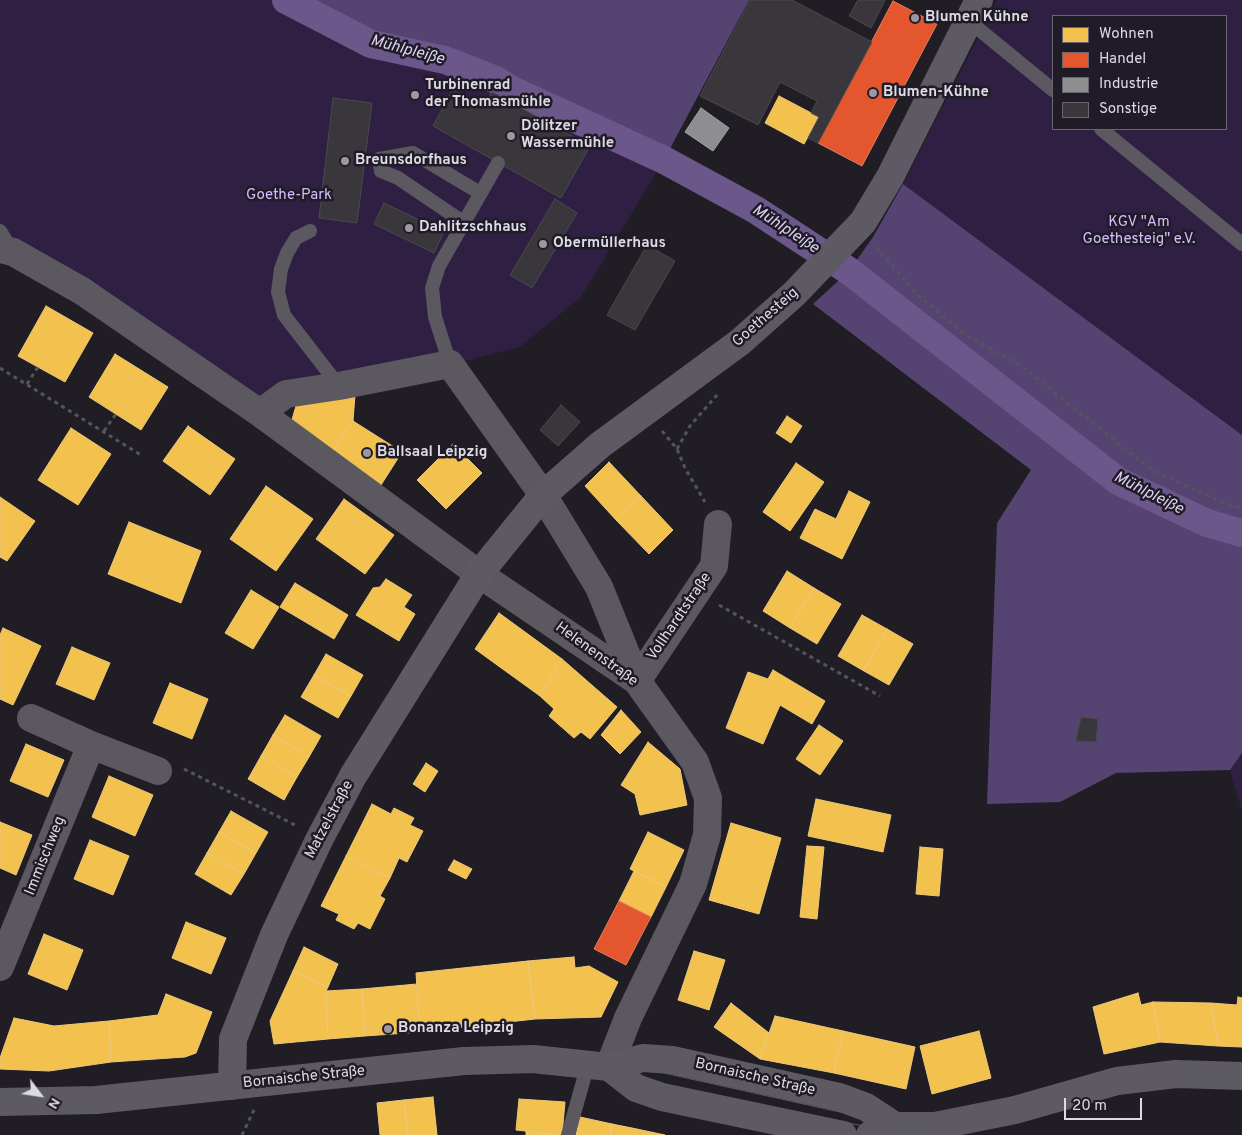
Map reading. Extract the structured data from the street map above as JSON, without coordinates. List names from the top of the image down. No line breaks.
{"streets":{"main road":["Goethesteig","Matzelstraße","Bornaische Straße"],"street":["Vollhardtstraße","Helenenstraße","Immischweg"]},"crossings":[["Goethesteig","Vollhardtstraße"],["Goethesteig","Helenenstraße"],["Goethesteig","Matzelstraße"],["Vollhardtstraße","Helenenstraße"],["Helenenstraße","Matzelstraße"],["Helenenstraße","Bornaische Straße"],["Matzelstraße","Bornaische Straße"]],"water":["Mühlpleiße"],"parks":["Goethe-Park","KGV \"Am Goethesteig\" e.V."],"places":["Blumen Kühne","Blumen-Kühne","Turbinenrad der Thomasmühle","Dölitzer Wassermühle","Breunsdorfhaus","Dahlitzschhaus","Obermüllerhaus","Ballsaal Leipzig","Bonanza Leipzig"],"legend":["Wohnen","Handel","Industrie","Sonstige"],"scale_bar":"20 m","north":"bottom right"}
